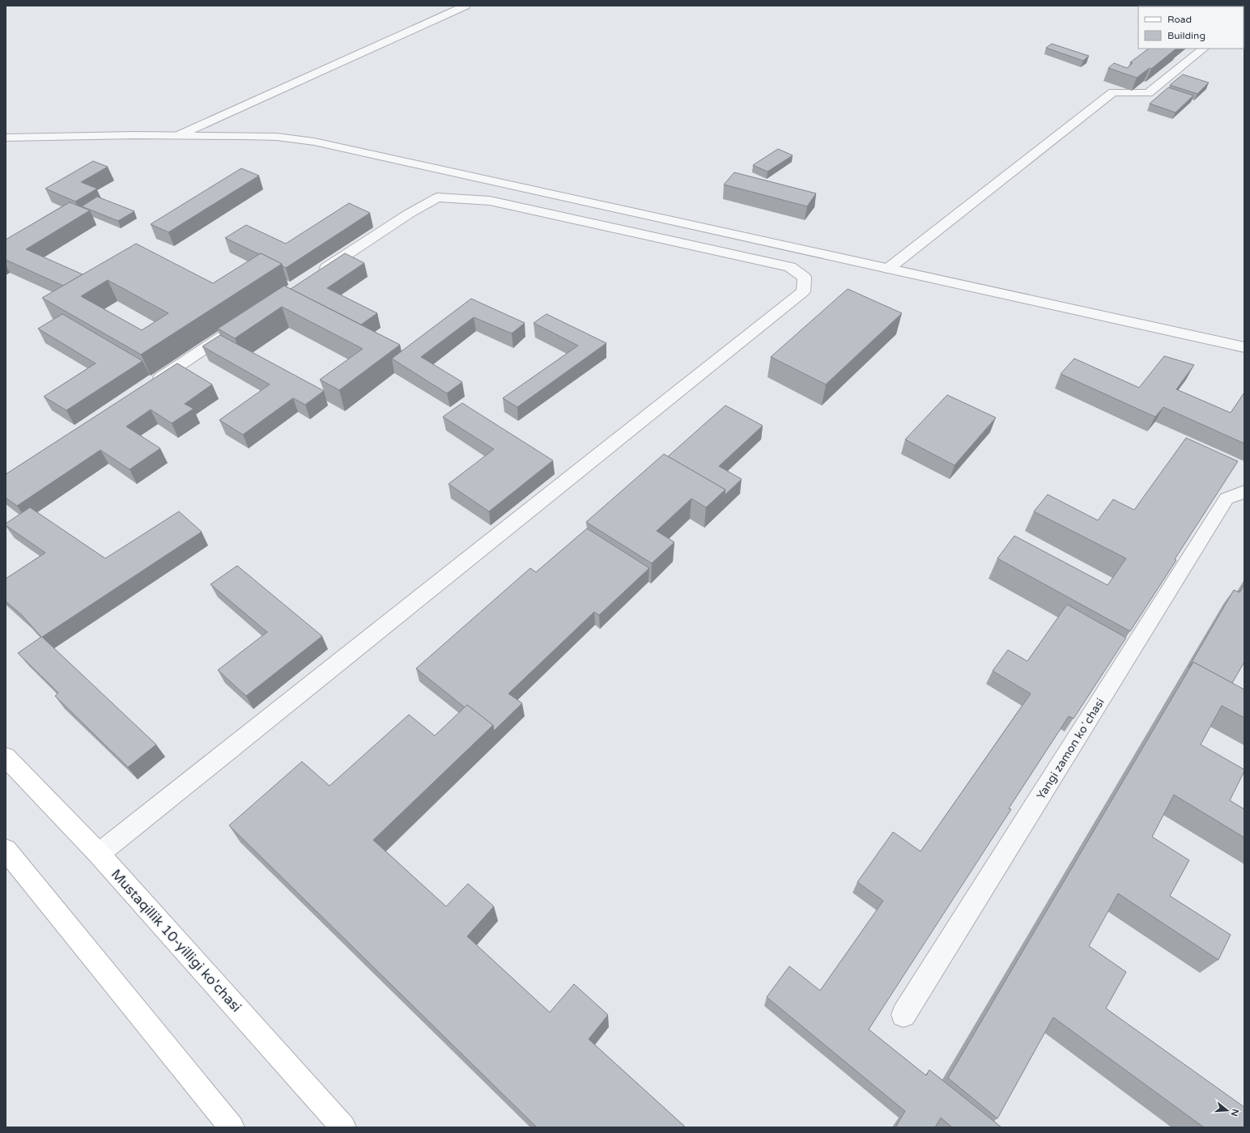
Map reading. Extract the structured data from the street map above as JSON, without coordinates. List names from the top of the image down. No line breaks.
{"streets":{"main road":["Mustaqillik 10-yilligi ko'chasi"],"street":["Yangi zamon koʻchasi"]},"legend":["Road","Building"],"north":"right"}
